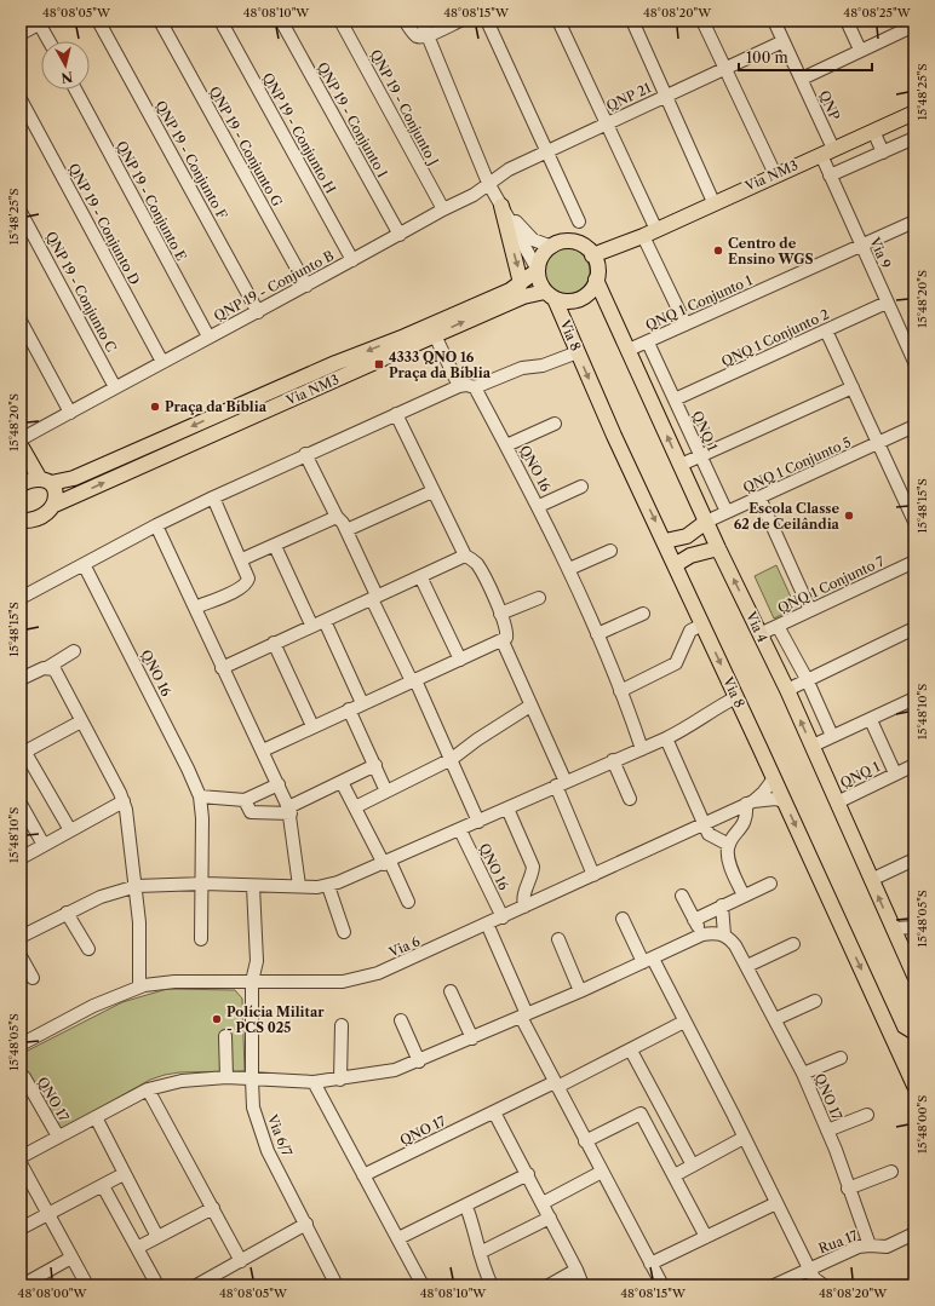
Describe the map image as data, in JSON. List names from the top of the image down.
{
  "streets": {
    "main road": ["Via NM3", "Via 8", "Via 4"],
    "street": [
      "QNP 21",
      "QNP",
      "QNP 19 - Conjunto J",
      "QNP 19 - Conjunto I",
      "QNP 19 - Conjunto H",
      "QNP 19 - Conjunto G",
      "QNP 19 - Conjunto F",
      "QNP 19 - Conjunto E",
      "QNP 19 - Conjunto D",
      "Via 9",
      "QNP 19 - Conjunto B",
      "QNP 19 - Conjunto C",
      "QNQ 1 Conjunto 1",
      "QNQ 1 Conjunto 2",
      "QNQ 1",
      "QNQ 1 Conjunto 5",
      "QNO 16",
      "QNQ 1 Conjunto 7",
      "Via 6",
      "QNO 17",
      "Via 6/7",
      "Rua 17"
    ]
  },
  "crossings": [
    ["QNP 21", "QNP"],
    ["QNP 21", "QNP 19 - Conjunto B"],
    ["QNP", "Via NM3"],
    ["QNP", "Via 9"],
    ["QNP 19 - Conjunto J", "QNP 19 - Conjunto B"],
    ["QNP 19 - Conjunto I", "QNP 19 - Conjunto B"],
    ["QNP 19 - Conjunto H", "QNP 19 - Conjunto B"],
    ["QNP 19 - Conjunto G", "QNP 19 - Conjunto B"],
    ["QNP 19 - Conjunto F", "QNP 19 - Conjunto B"],
    ["Via NM3", "Via 9"],
    ["Via NM3", "Via 8"],
    ["Via NM3", "Via 4"],
    ["QNP 19 - Conjunto E", "QNP 19 - Conjunto B"],
    ["QNP 19 - Conjunto D", "QNP 19 - Conjunto B"],
    ["Via 9", "QNQ 1 Conjunto 1"],
    ["Via 9", "QNQ 1 Conjunto 2"],
    ["QNP 19 - Conjunto B", "QNP 19 - Conjunto C"],
    ["QNQ 1 Conjunto 1", "QNQ 1"],
    ["QNQ 1 Conjunto 1", "Via 4"],
    ["Via 8", "Via 4"],
    ["Via 8", "Via 6"],
    ["QNQ 1 Conjunto 2", "QNQ 1"],
    ["QNQ 1", "QNQ 1 Conjunto 5"],
    ["QNQ 1", "Via 4"],
    ["QNO 16", "Via 6"],
    ["QNQ 1 Conjunto 7", "Via 4"],
    ["Via 6", "Via 6/7"],
    ["QNO 17", "Via 6/7"],
    ["QNO 17", "Rua 17"]
  ],
  "one_way": ["Via 8", "Via 4"],
  "places": {
    "other": [
      "Centro de Ensino WGS",
      "Praça da Bíblia",
      "Escola Classe 62 de Ceilândia",
      "Polícia Militar - PCS 025"
    ],
    "transit": ["4333 QNO 16 Praça da Bíblia"]
  },
  "scale_bar": "100 m",
  "north": "bottom",
  "coordinates": [
    "48°08'05\"W",
    "48°08'10\"W",
    "48°08'15\"W",
    "48°08'20\"W",
    "48°08'25\"W",
    "15°48'25\"S",
    "15°48'20\"S",
    "15°48'15\"S",
    "15°48'10\"S",
    "15°48'05\"S",
    "15°48'00\"S",
    "48°08'00\"W"
  ]
}
